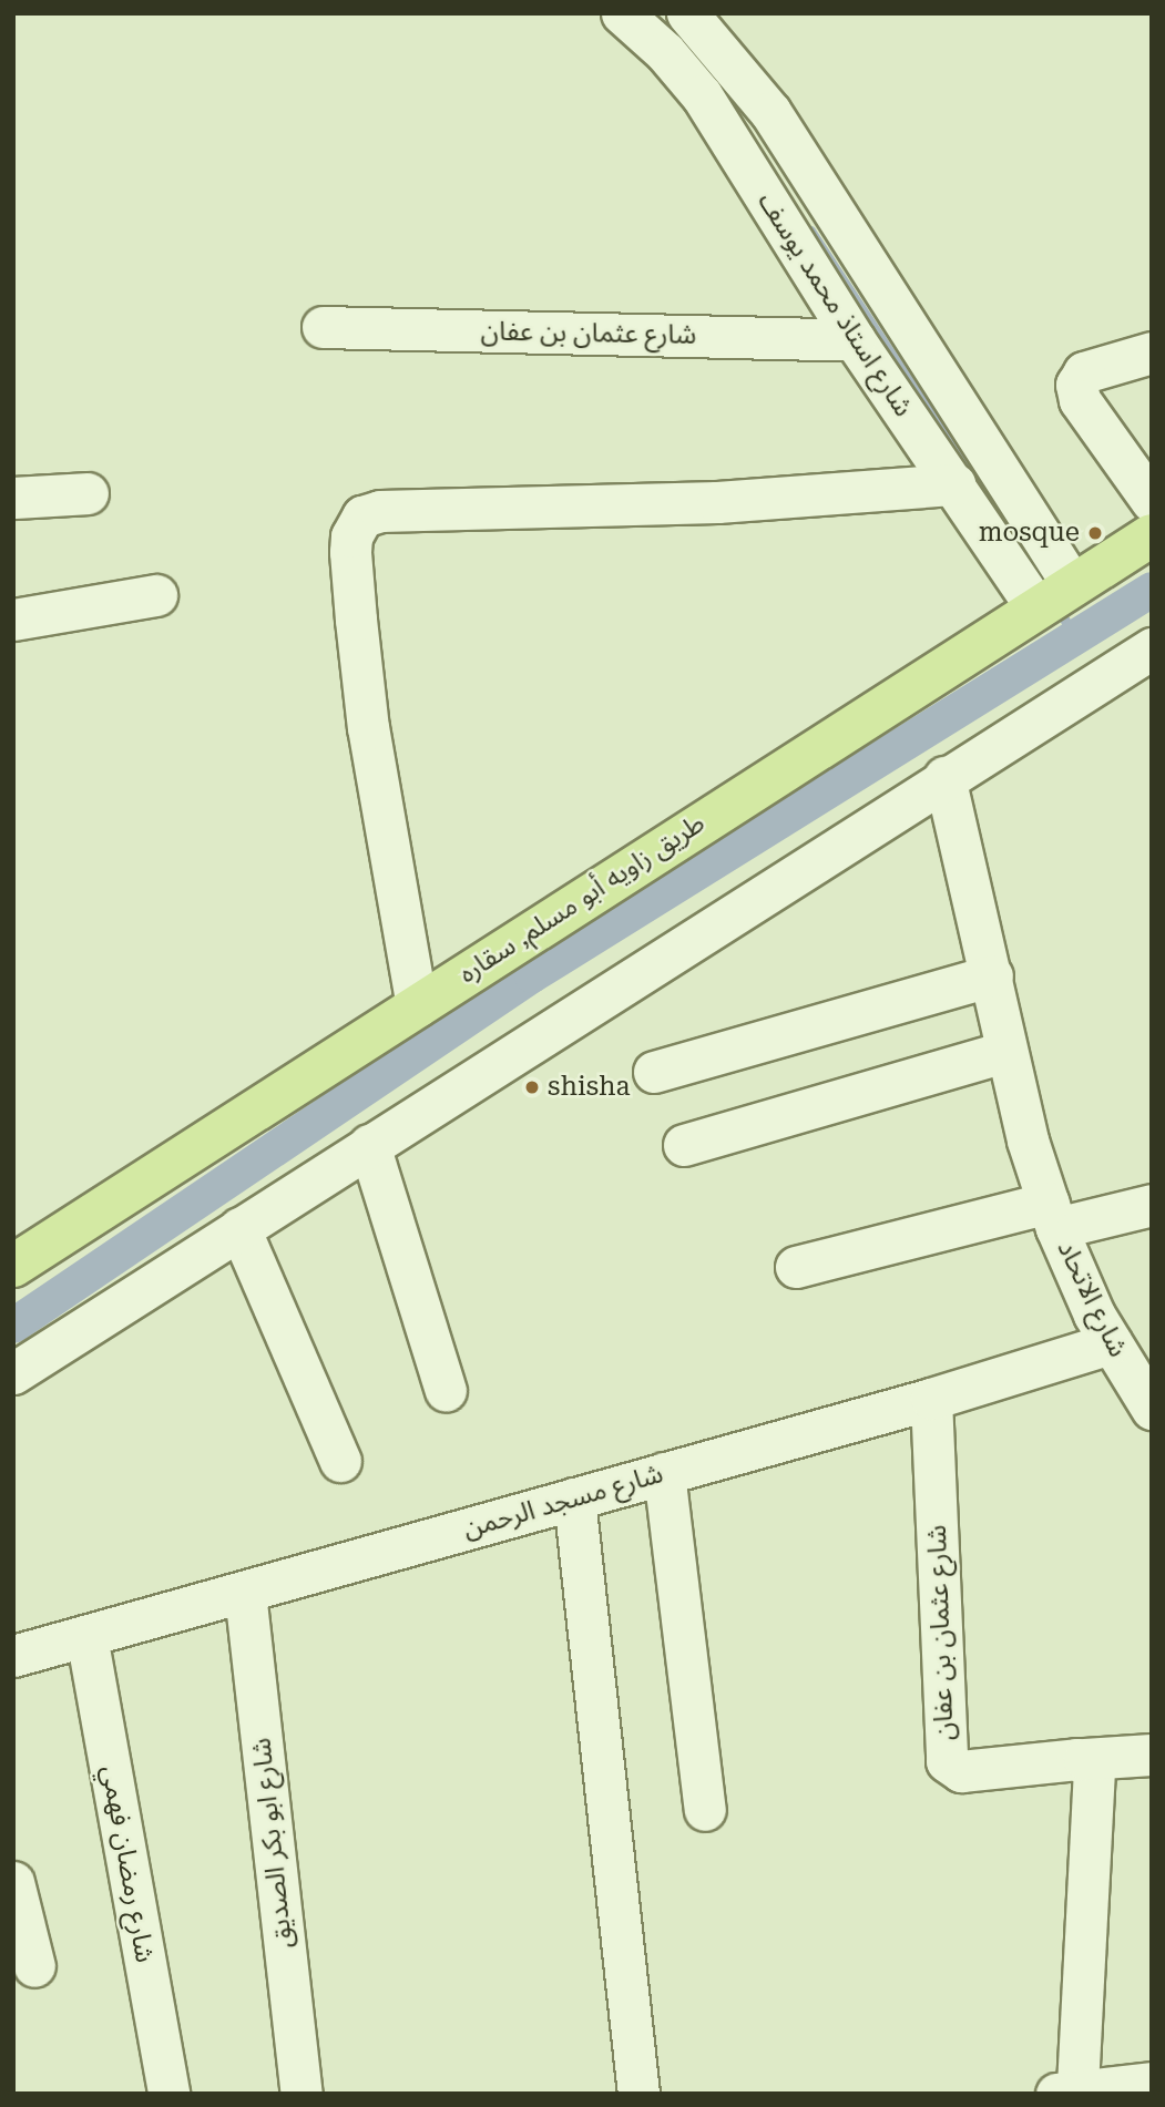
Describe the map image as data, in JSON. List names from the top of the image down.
{
  "streets": {
    "main road": ["طريق زاويه أبو مسلم, سقاره"],
    "street": [
      "شارع استاذ محمد يوسف",
      "شارع عثمان بن عفان",
      "شارع الاتحاد",
      "شارع مسجد الرحمن",
      "شارع ابو بكر الصديق",
      "شارع رمضان فهمي"
    ]
  },
  "crossings": [
    ["شارع استاذ محمد يوسف", "شارع عثمان بن عفان"],
    ["شارع استاذ محمد يوسف", "طريق زاويه أبو مسلم, سقاره"],
    ["شارع عثمان بن عفان", "شارع مسجد الرحمن"],
    ["شارع الاتحاد", "شارع مسجد الرحمن"],
    ["شارع مسجد الرحمن", "شارع ابو بكر الصديق"],
    ["شارع مسجد الرحمن", "شارع رمضان فهمي"]
  ],
  "places": ["mosque", "shisha"]
}
